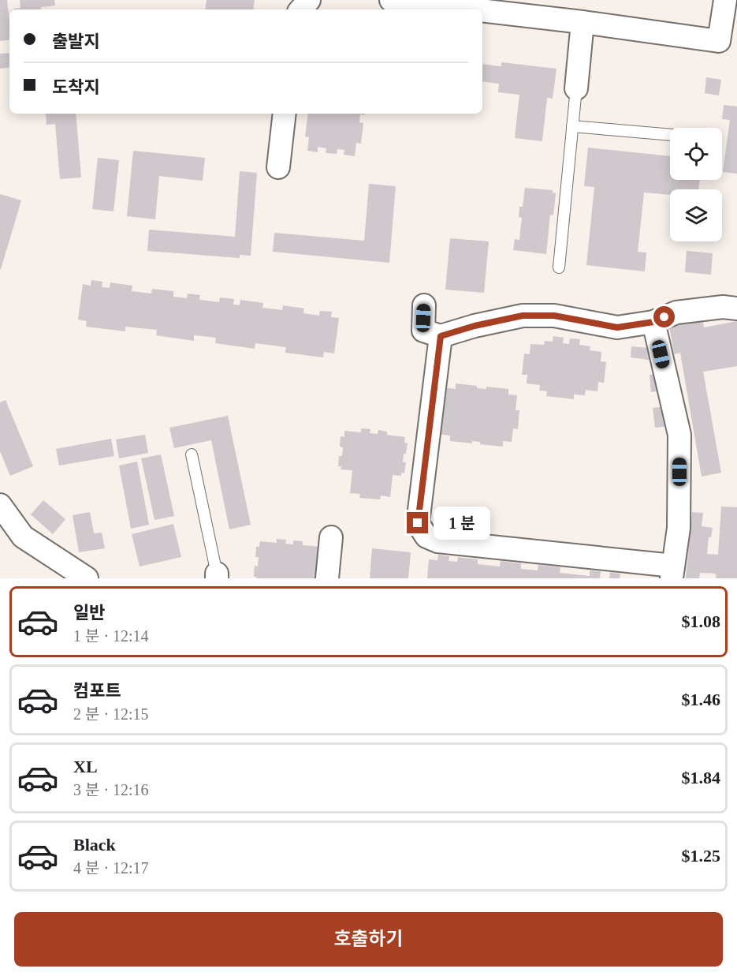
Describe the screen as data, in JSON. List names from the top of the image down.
{
  "page": {
    "banner": ["출발지", "도착지"],
    "bubble": "1 분",
    "list": [
      {
        "name": "일반",
        "note": "1 분 · 12:14",
        "value": "$1.08"
      },
      {
        "name": "컴포트",
        "note": "2 분 · 12:15",
        "value": "$1.46"
      },
      {
        "name": "XL",
        "note": "3 분 · 12:16",
        "value": "$1.84"
      },
      {
        "name": "Black",
        "note": "4 분 · 12:17",
        "value": "$1.25"
      }
    ],
    "buttons": "호출하기"
  }
}
